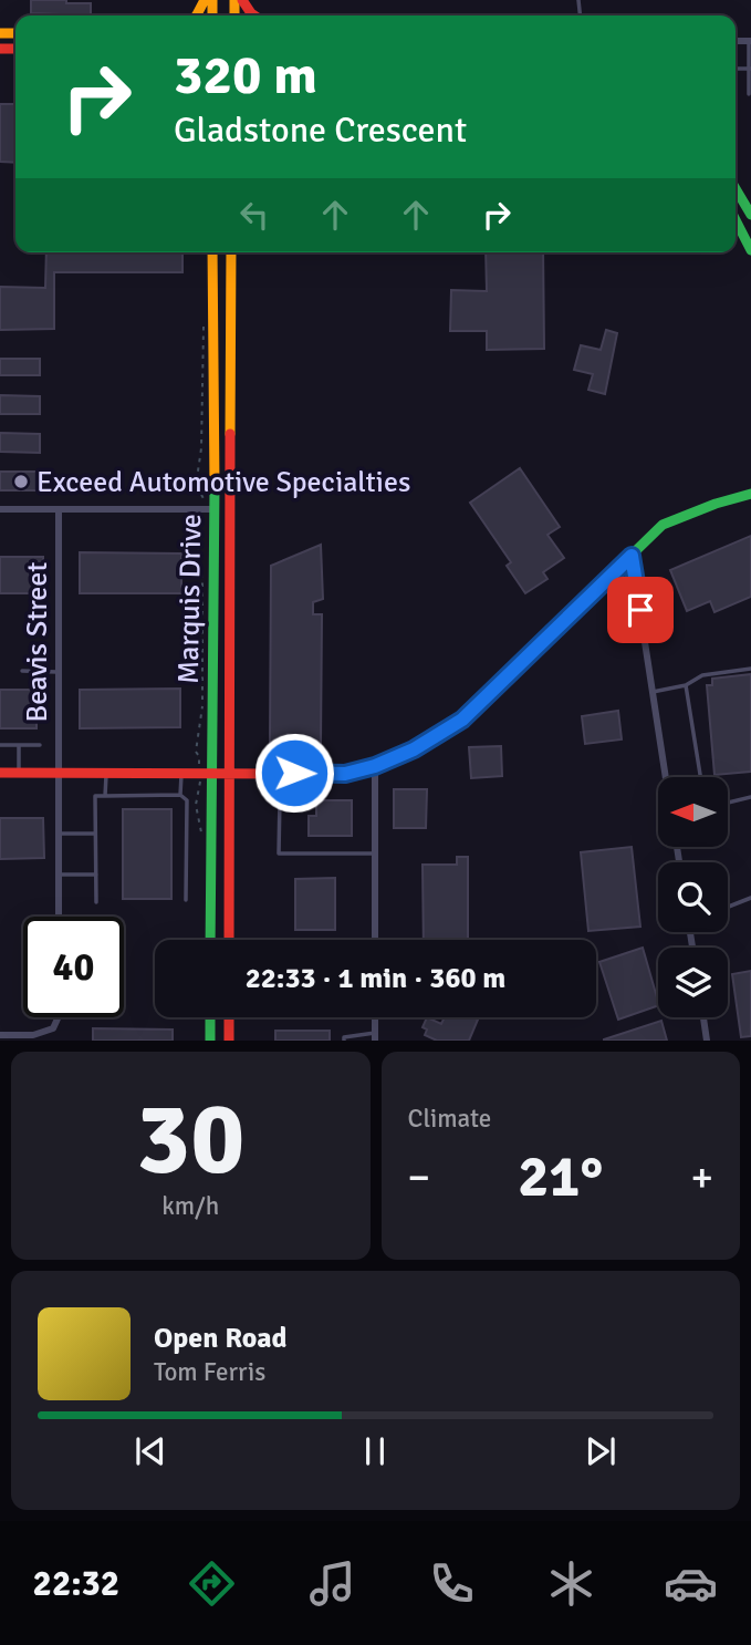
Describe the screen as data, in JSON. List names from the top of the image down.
{
  "streets": {
    "main road": ["Marquis Drive"],
    "street": ["Beavis Street"]
  },
  "places": ["Exceed Automotive Specialties"],
  "north": "left",
  "page": {
    "turn": ["320 m", "Gladstone Crescent"],
    "limit": "40",
    "trip": "22:33 · 1 min · 360 m",
    "tile": [
      ["30", "km/h"],
      "Climate"
    ],
    "heat": ["−", "21°", "+"],
    "song": ["Open Road", "Tom Ferris"],
    "tabs": "22:32"
  }
}
